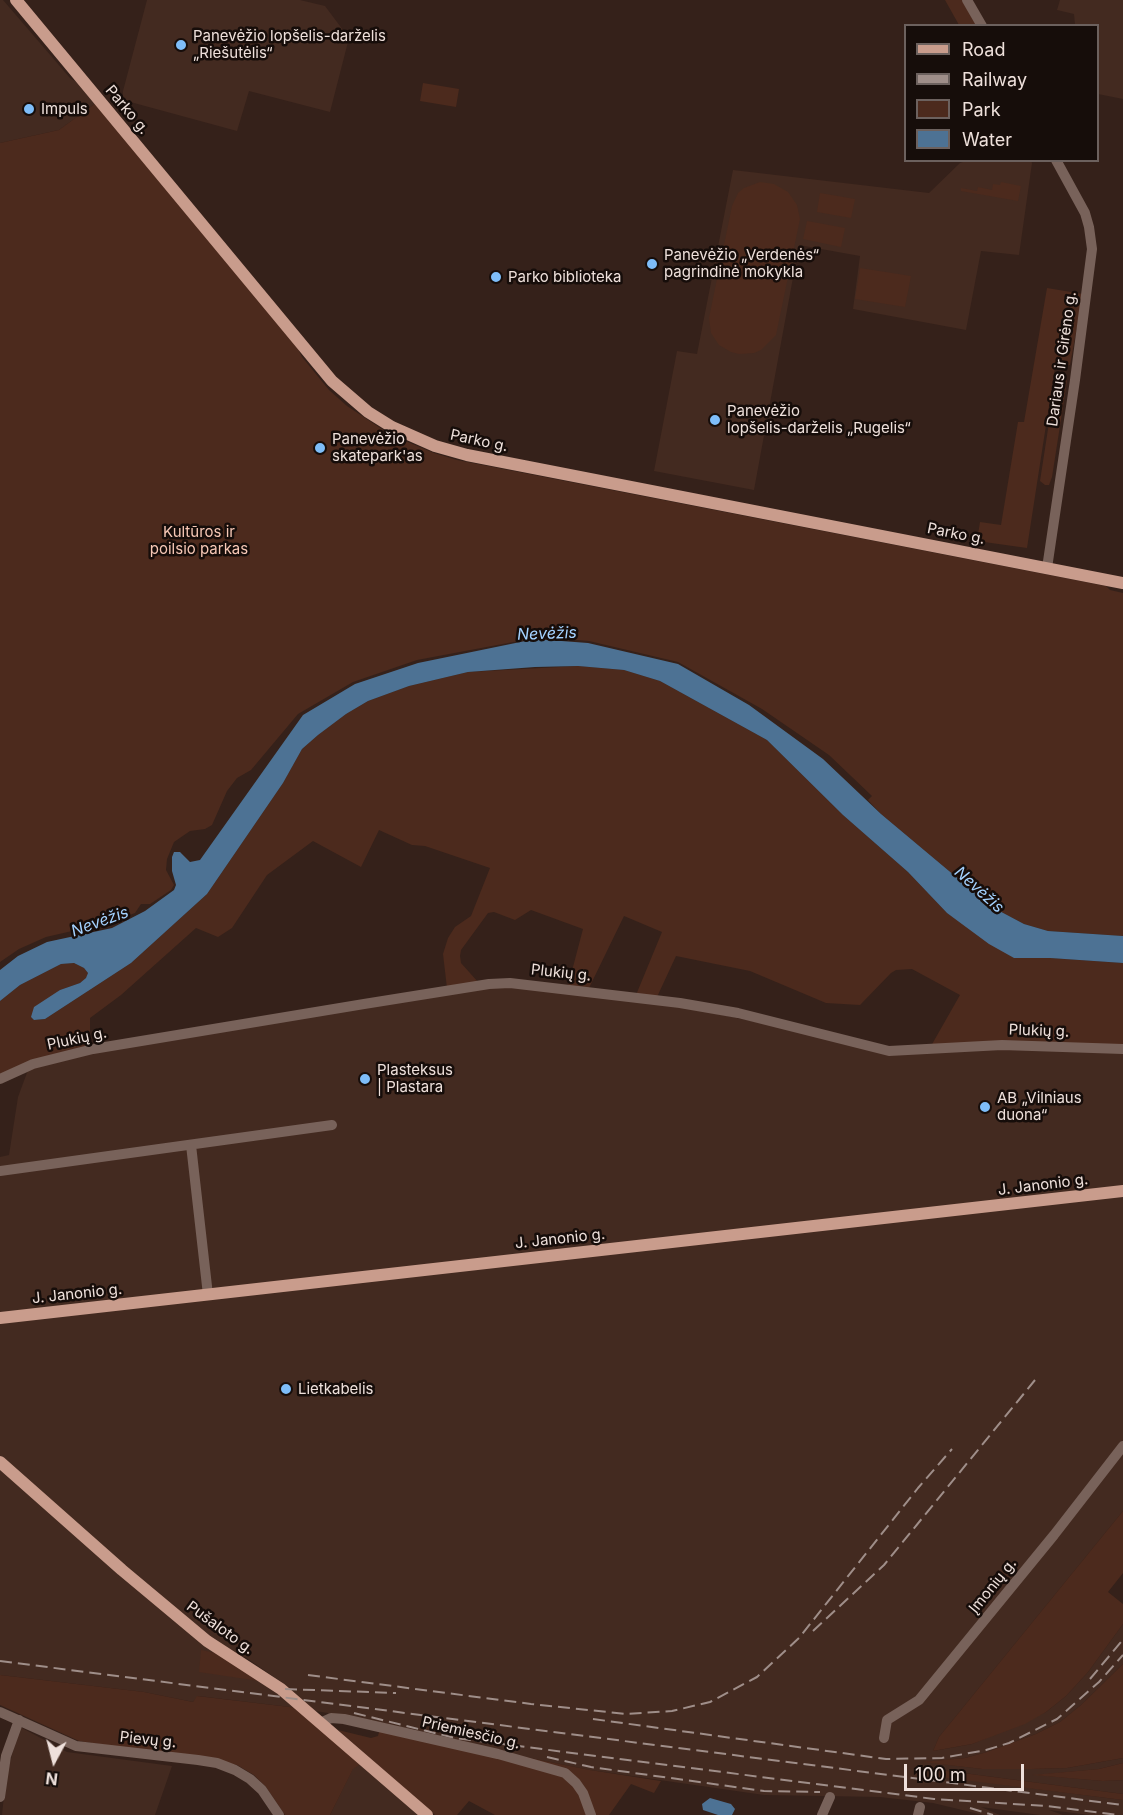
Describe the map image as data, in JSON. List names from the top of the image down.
{
  "streets": {
    "main road": ["Parko g.", "J. Janonio g.", "Pušaloto g."],
    "street": [
      "Dariaus ir Girėno g.",
      "Plukių g.",
      "Įmonių g.",
      "Priemiesčio g.",
      "Pievų g."
    ]
  },
  "crossings": [
    ["Parko g.", "Dariaus ir Girėno g."],
    ["Pušaloto g.", "Priemiesčio g."]
  ],
  "water": ["Nevėžis"],
  "parks": ["Kultūros ir poilsio parkas"],
  "places": [
    "Panevėžio lopšelis-darželis „Riešutėlis“",
    "Impuls",
    "Panevėžio „Verdenės“ pagrindinė mokykla",
    "Parko biblioteka",
    "Panevėžio lopšelis-darželis „Rugelis“",
    "Panevėžio skatepark'as",
    "Plasteksus | Plastara",
    "AB „Vilniaus duona“",
    "Lietkabelis"
  ],
  "legend": [
    "Road",
    "Railway",
    "Park",
    "Water"
  ],
  "scale_bar": "100 m",
  "north": "bottom"
}
